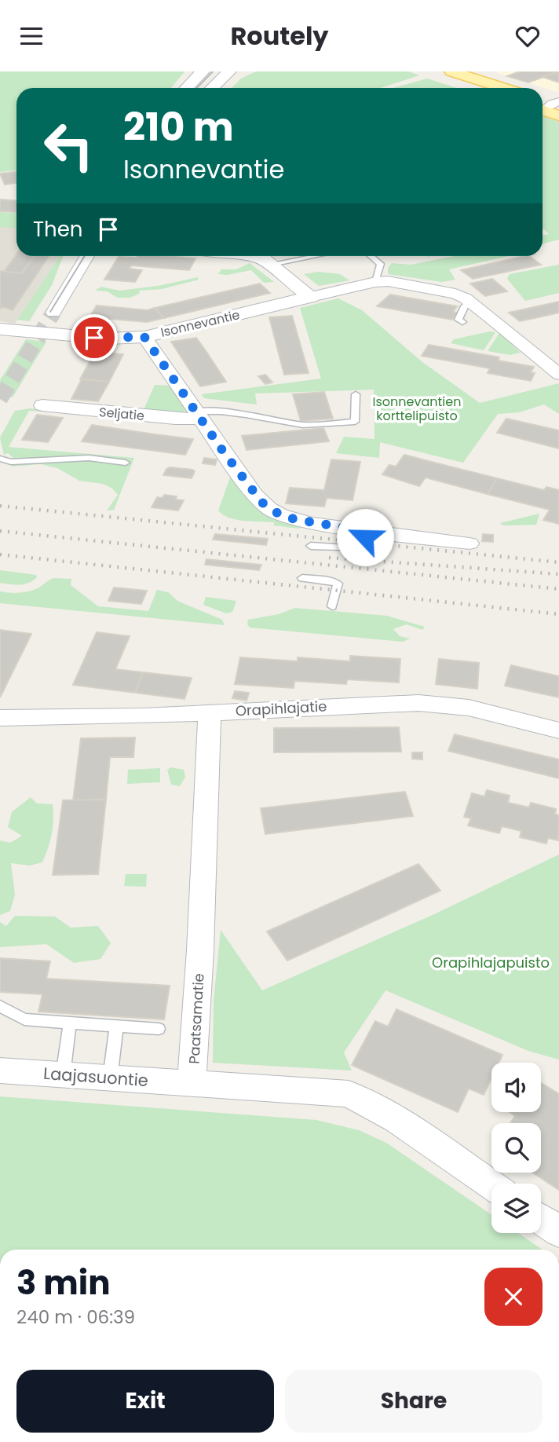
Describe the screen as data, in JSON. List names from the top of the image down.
{
  "streets": {
    "street": [
      "Isonnevantie",
      "Seljatie",
      "Orapihlajatie",
      "Paatsamatie",
      "Laajasuontie"
    ]
  },
  "crossings": [
    ["Orapihlajatie", "Paatsamatie"],
    ["Paatsamatie", "Laajasuontie"]
  ],
  "parks": ["Isonnevantien korttelipuisto", "Orapihlajapuisto"],
  "page": {
    "header": "Routely",
    "turn": ["210 m", "Isonnevantie"],
    "then": "Then",
    "heading": ["3 min", "240 m · 06:39"],
    "buttons": ["Exit", "Share"]
  }
}
